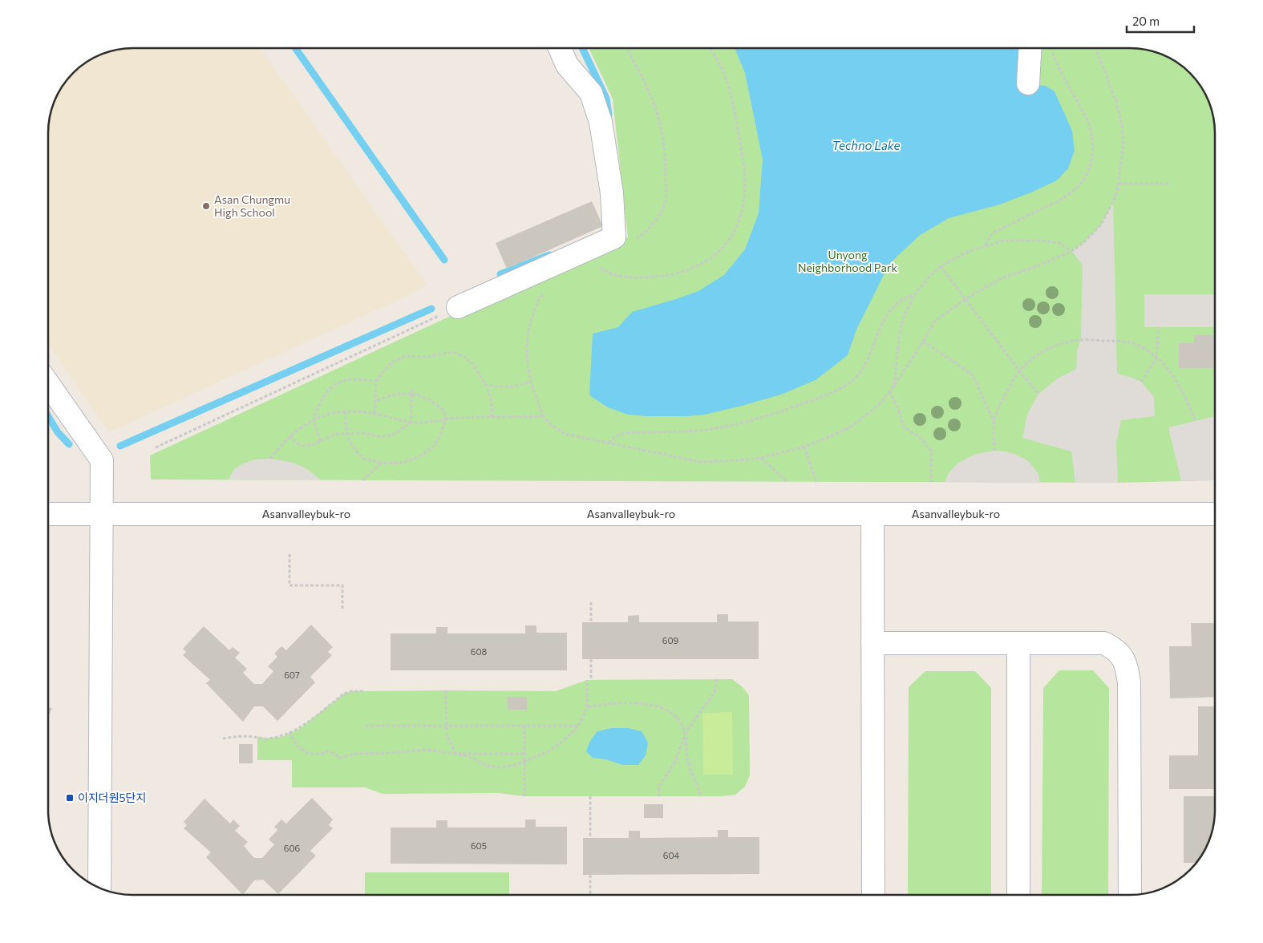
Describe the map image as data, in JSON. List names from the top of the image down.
{
  "streets": {
    "street": ["Asanvalleybuk-ro"]
  },
  "water": ["Techno Lake"],
  "parks": ["Unyong Neighborhood Park"],
  "places": {
    "other": ["Asan Chungmu High School"],
    "transit": ["이지더원5단지"]
  },
  "house_numbers": [
    "609",
    "608",
    "607",
    "605",
    "606",
    "604"
  ],
  "scale_bar": "20 m"
}
